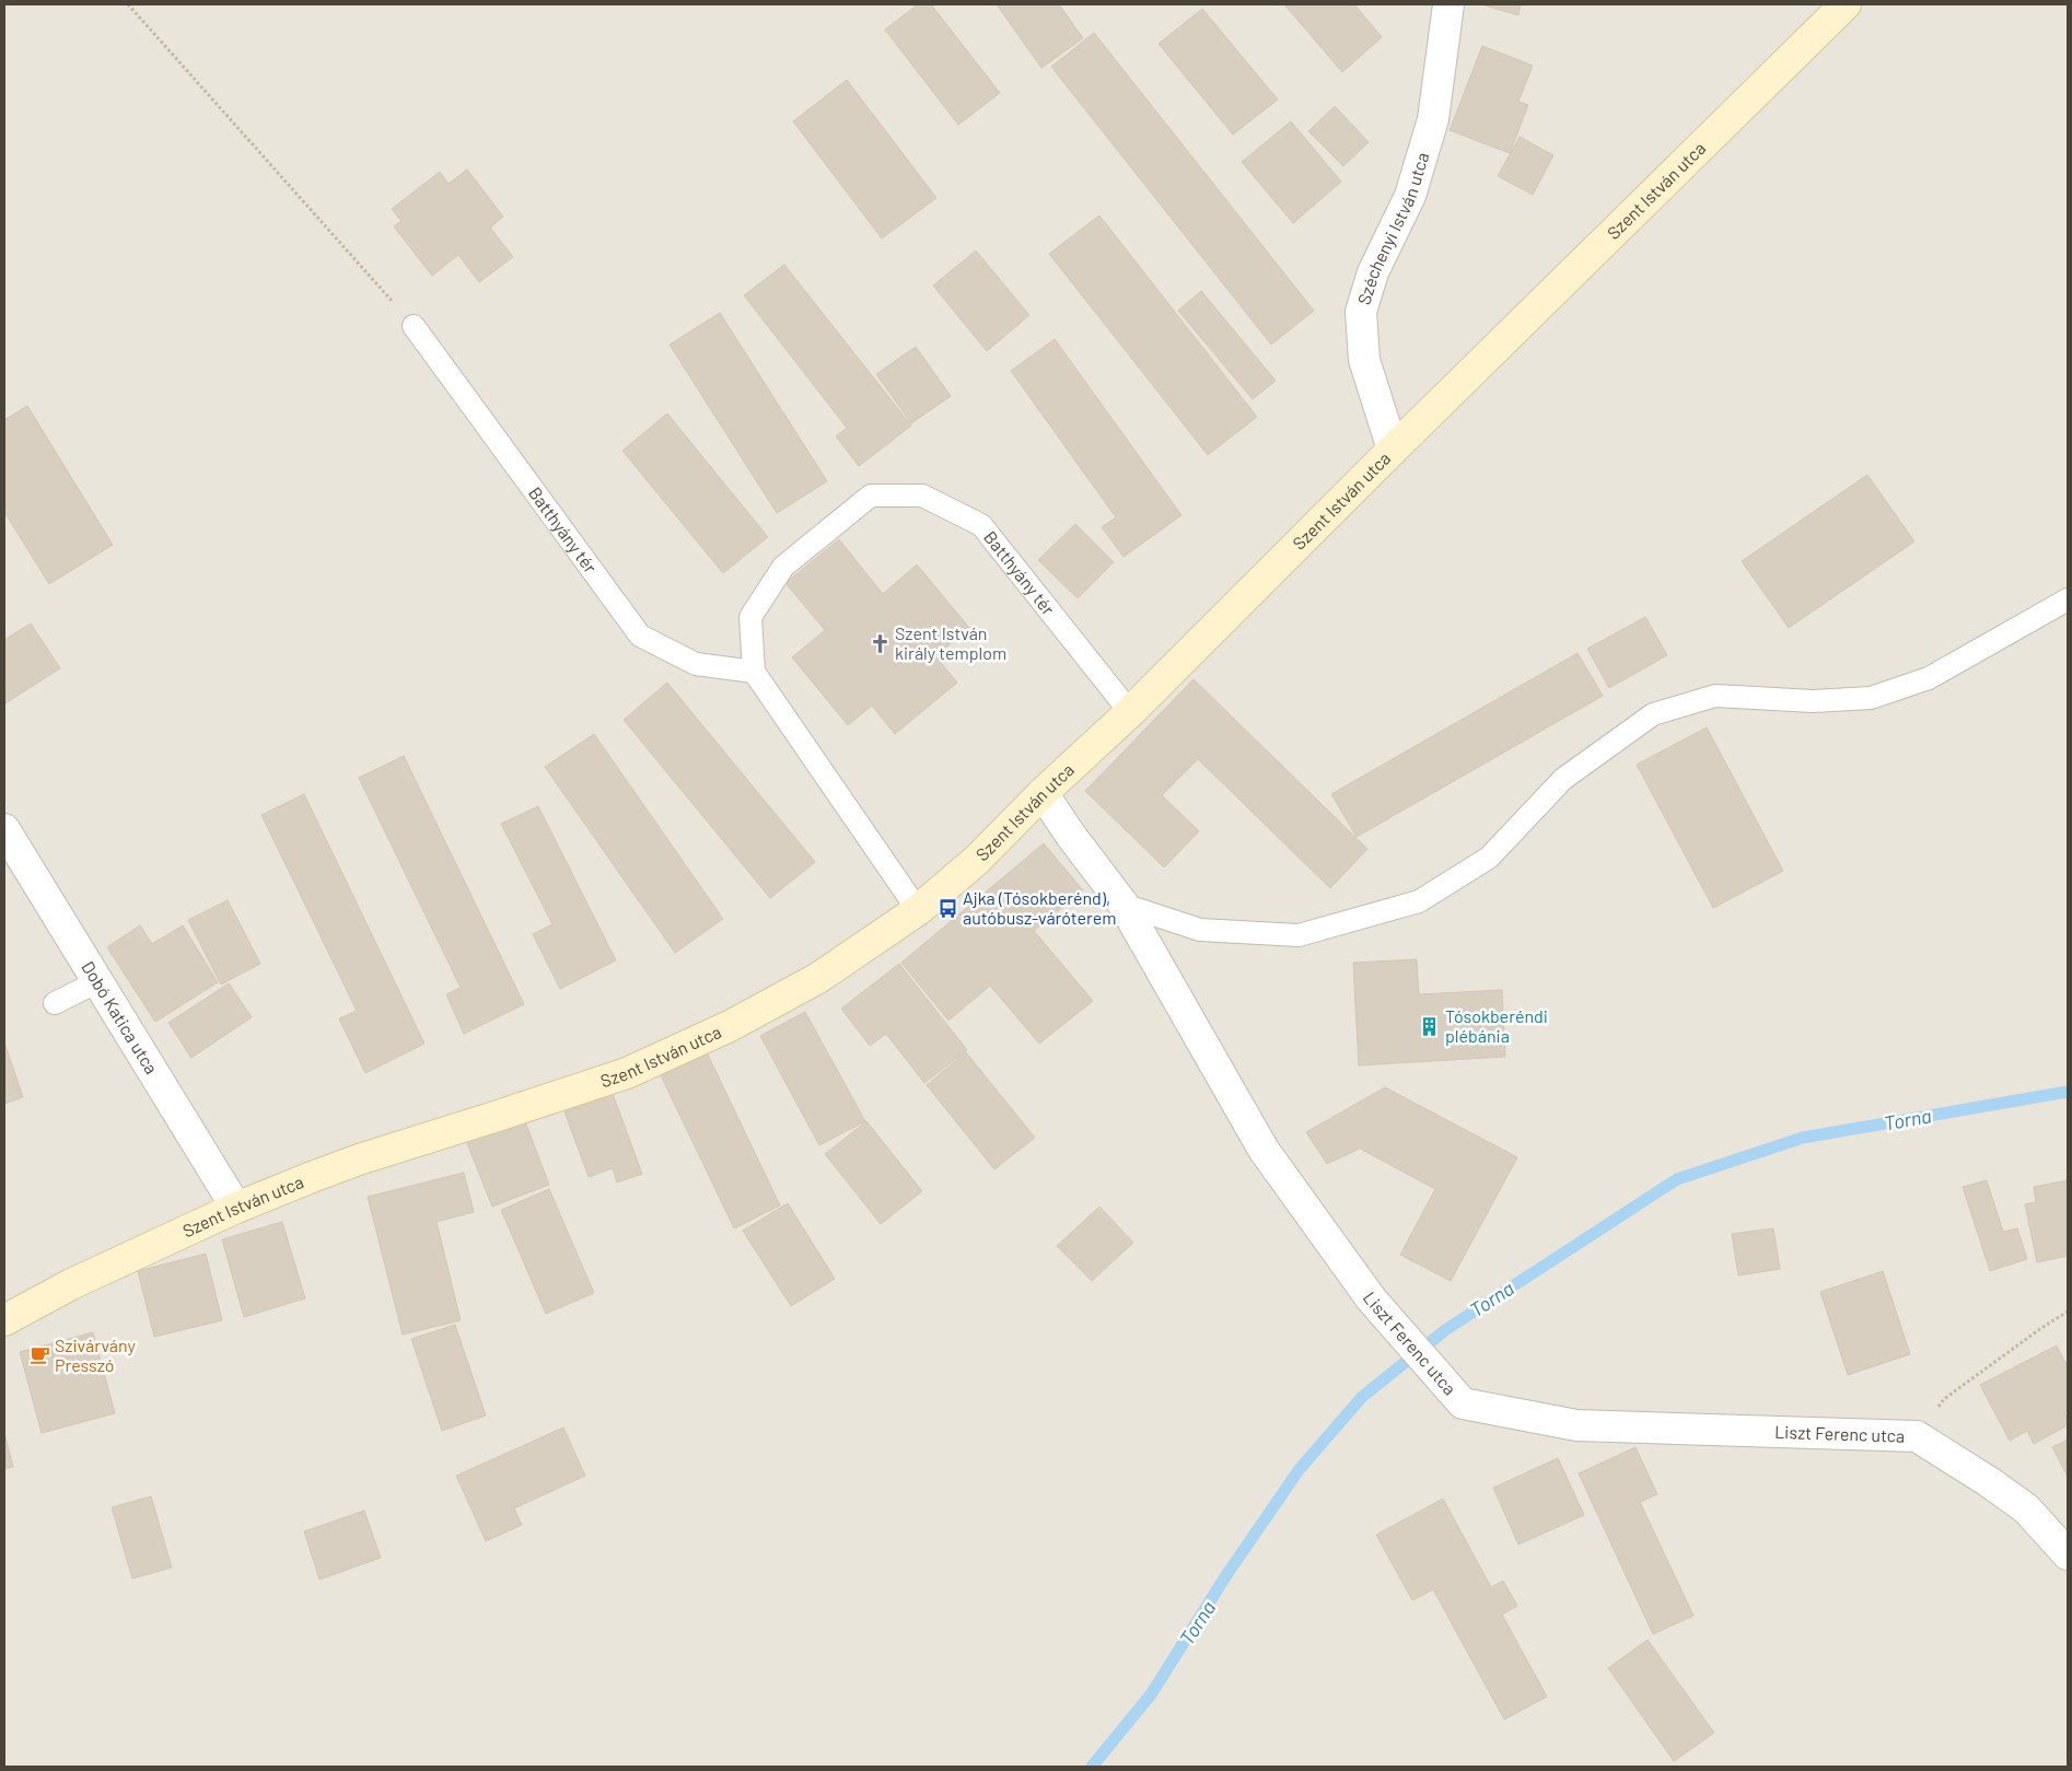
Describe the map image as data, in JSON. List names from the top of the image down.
{
  "streets": {
    "main road": ["Szent István utca"],
    "street": ["Széchenyi István utca", "Dobó Katica utca", "Liszt Ferenc utca"],
    "lane": ["Batthyány tér"]
  },
  "crossings": [
    ["Szent István utca", "Széchenyi István utca"],
    ["Szent István utca", "Batthyány tér"],
    ["Szent István utca", "Dobó Katica utca"],
    ["Szent István utca", "Liszt Ferenc utca"]
  ],
  "water": ["Torna"],
  "places": {
    "church": ["Szent István király templom"],
    "bus stop": ["Ajka (Tósokberénd), autóbusz-váróterem"],
    "building": ["Tósokberéndi plébánia"],
    "cafe": ["Szivárvány Presszó"]
  }
}
